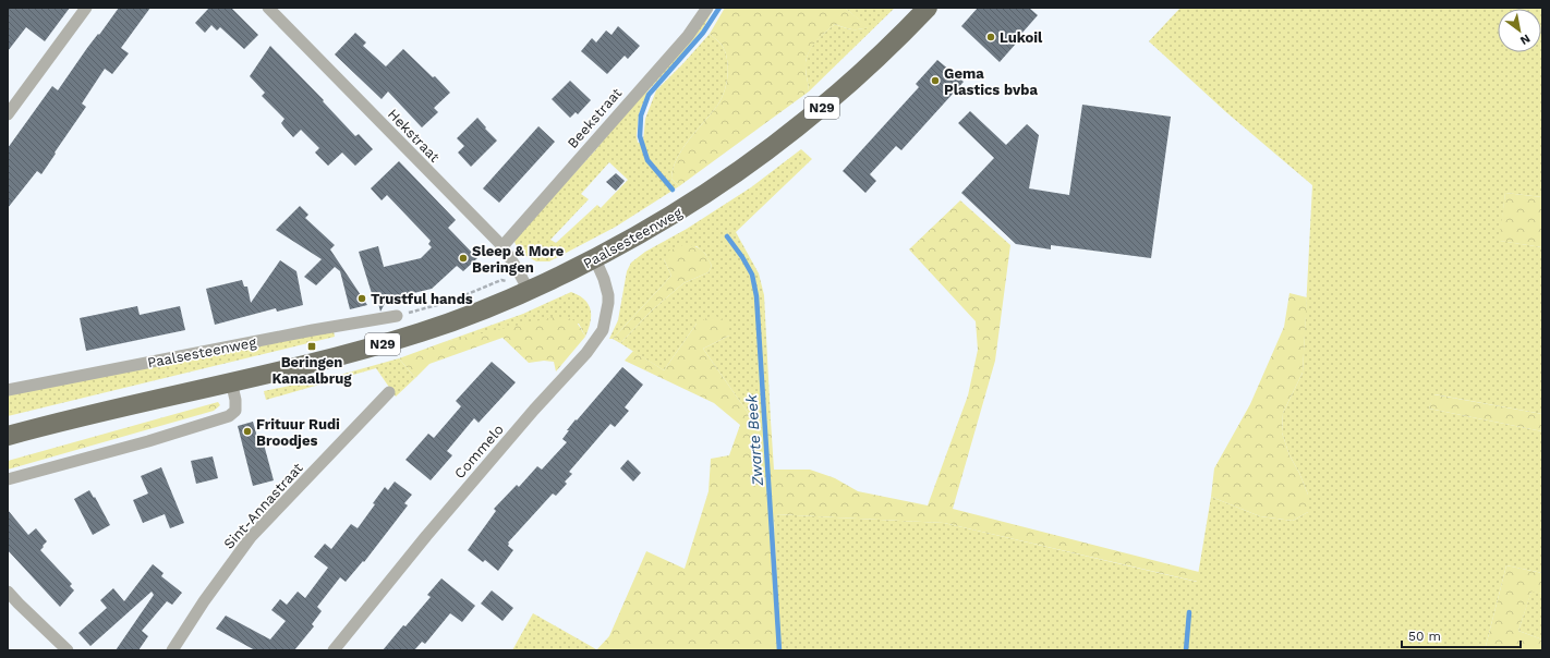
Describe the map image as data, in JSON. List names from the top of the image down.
{
  "streets": {
    "main road": ["N29", "Paalsesteenweg"],
    "street": [
      "Beekstraat",
      "Hekstraat",
      "Commelo",
      "Sint-Annastraat"
    ]
  },
  "crossings": [
    ["Beekstraat", "Hekstraat"],
    ["Hekstraat", "Paalsesteenweg"],
    ["Paalsesteenweg", "Commelo"]
  ],
  "water": ["Zwarte Beek"],
  "places": {
    "other": [
      "Lukoil",
      "Gema Plastics bvba",
      "Sleep & More Beringen",
      "Trustful hands",
      "Frituur Rudi Broodjes"
    ],
    "transit": ["Beringen Kanaalbrug"]
  },
  "scale_bar": "50 m",
  "north": "bottom right"
}
